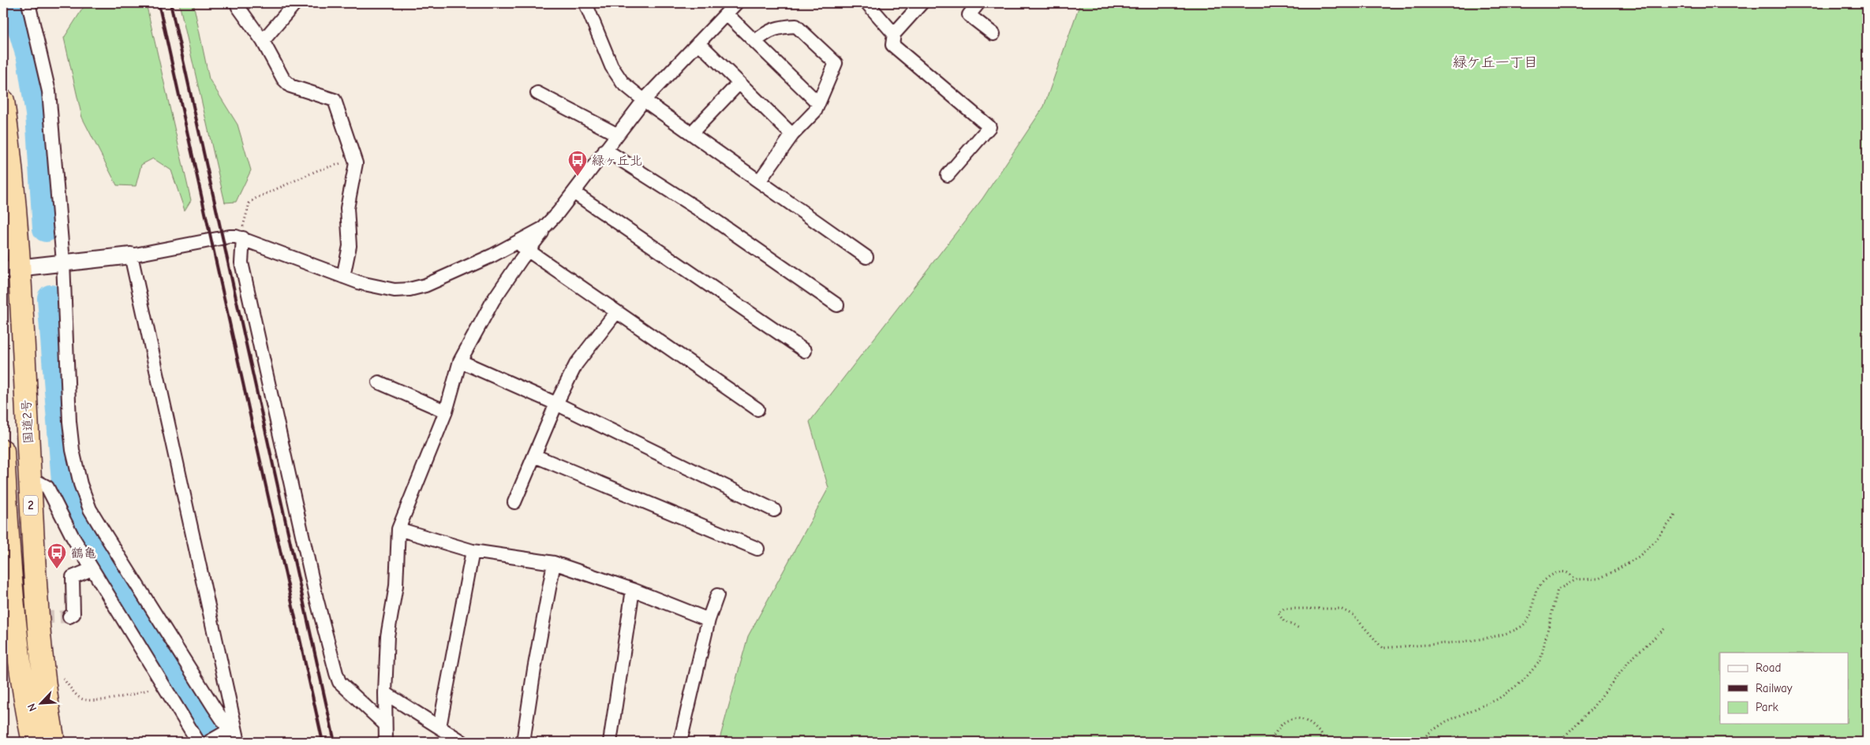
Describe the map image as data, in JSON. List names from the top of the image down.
{
  "streets": {
    "highway": ["国道2号", "2"]
  },
  "districts": ["緑ケ丘一丁目"],
  "places": {
    "bus stop": ["緑ヶ丘北", "鶴亀"]
  },
  "legend": ["Road", "Railway", "Park"],
  "north": "bottom left"
}
